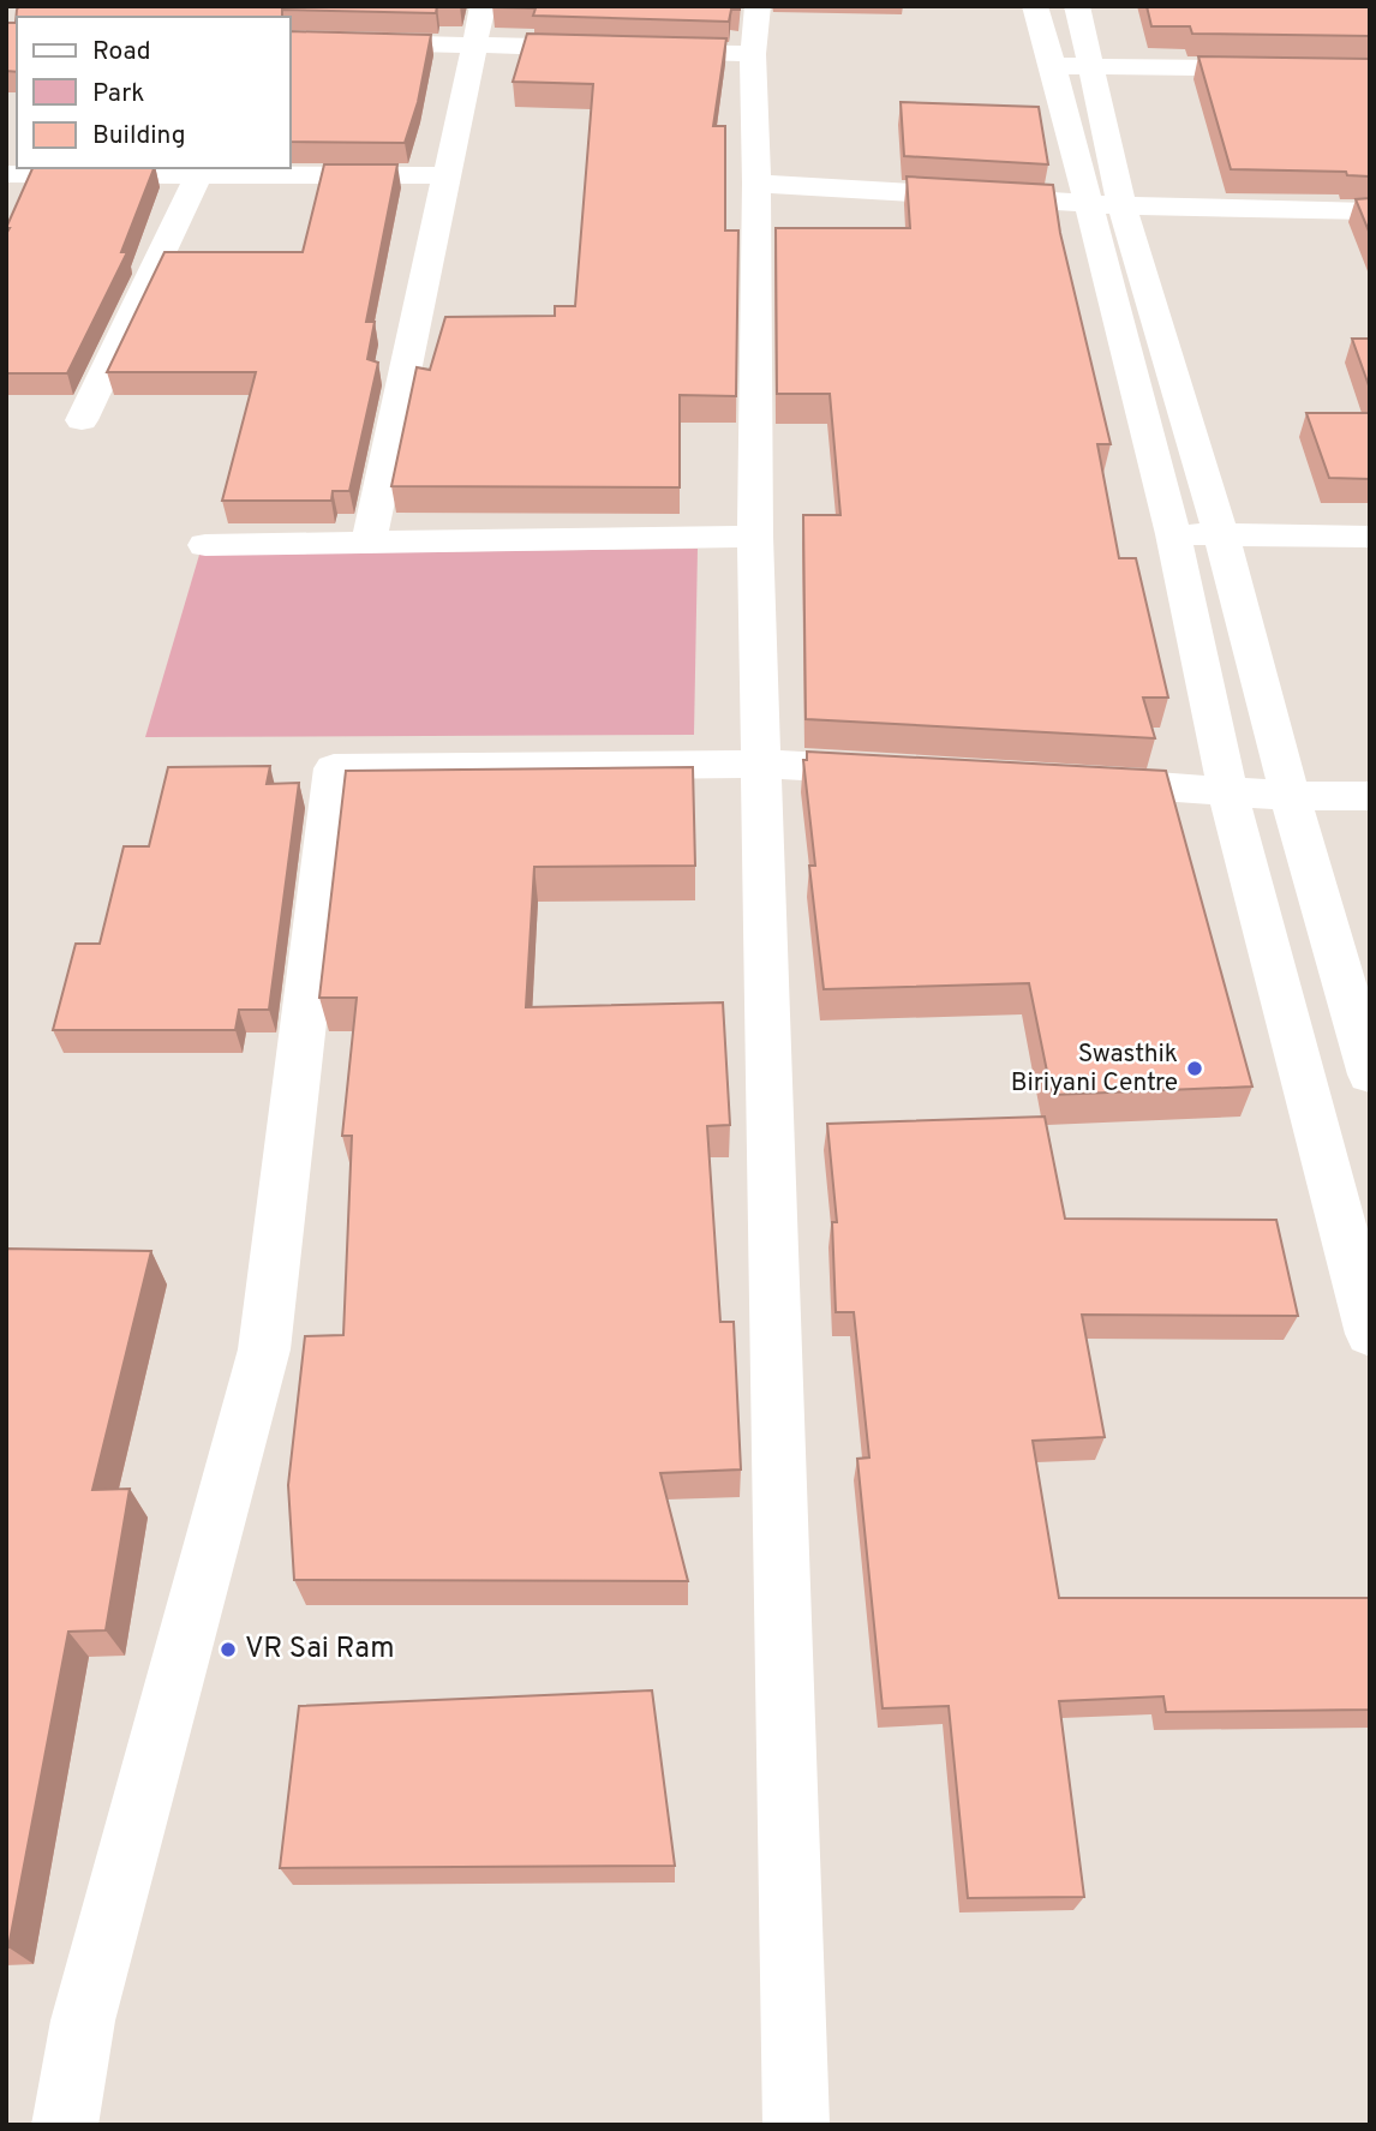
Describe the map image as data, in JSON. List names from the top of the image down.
{
  "places": ["Swasthik Biriyani Centre", "VR Sai Ram"],
  "legend": ["Road", "Park", "Building"]
}
